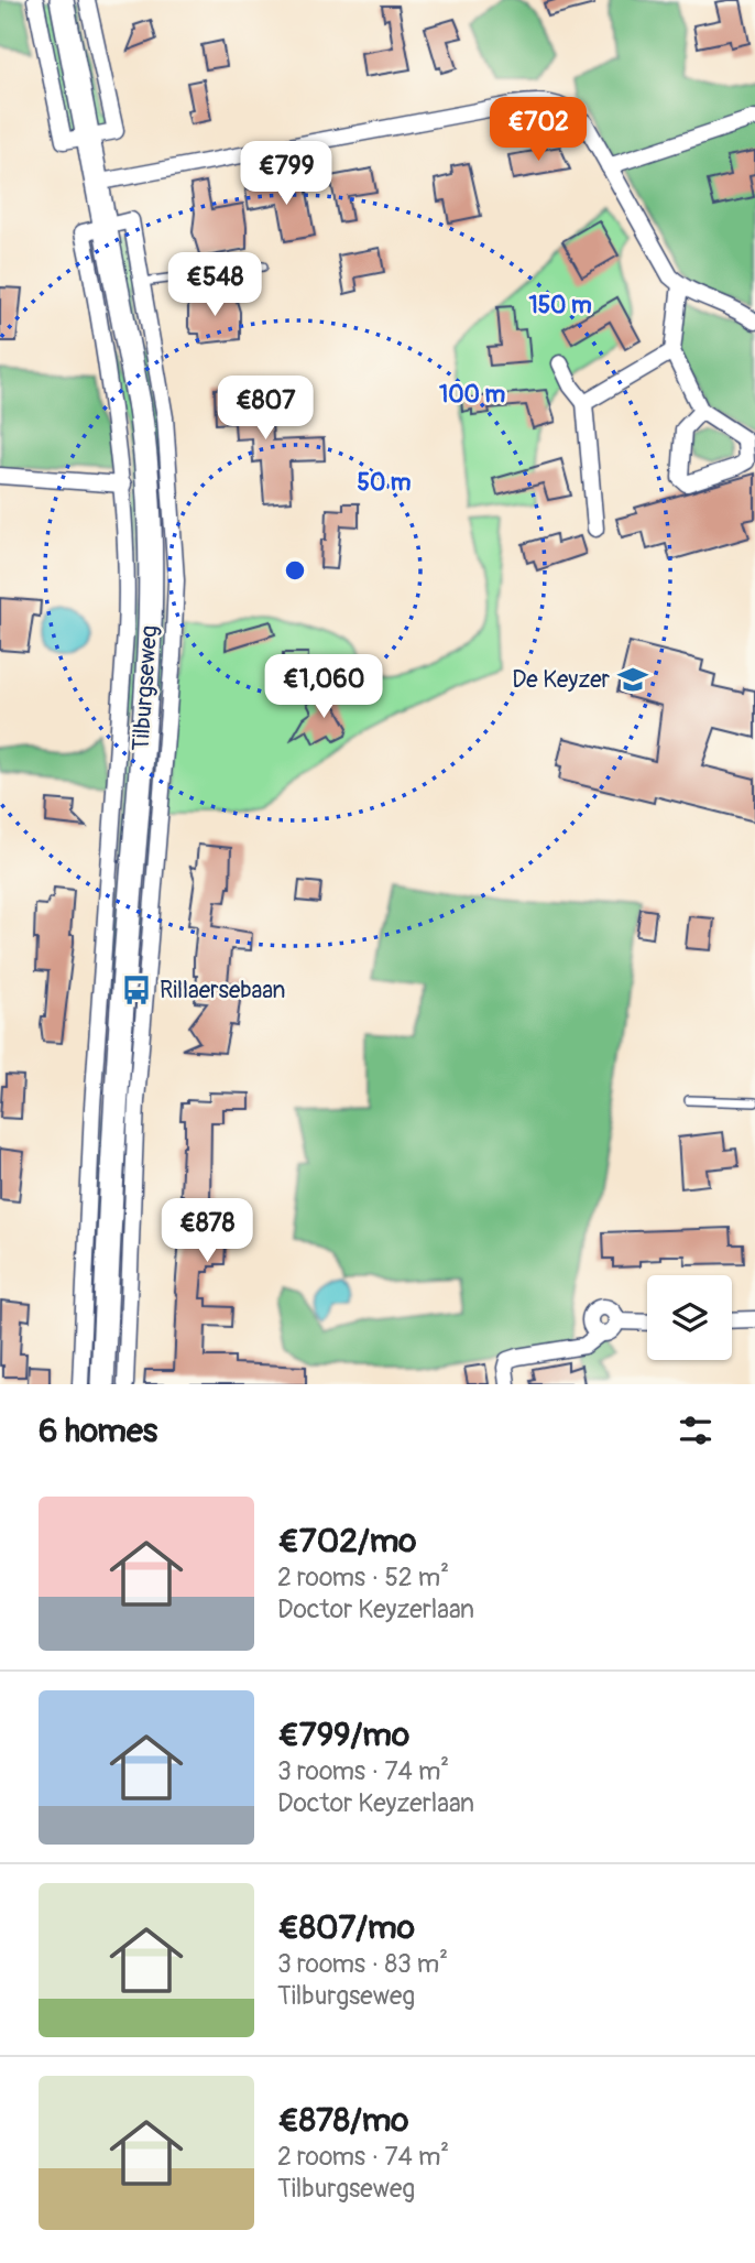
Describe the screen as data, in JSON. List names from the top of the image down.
{
  "streets": {
    "street": ["Tilburgseweg"]
  },
  "places": {
    "school or university": ["De Keyzer"],
    "bus stop": ["Rillaersebaan"]
  },
  "page": {
    "price": [
      "€702",
      "€799",
      "€548",
      "€807",
      "€1,060",
      "€878"
    ],
    "heading": "6 homes",
    "list": [
      {
        "name": "€702/mo",
        "note": "2 rooms · 52 m² · Doctor Keyzerlaan"
      },
      {
        "name": "€799/mo",
        "note": "3 rooms · 74 m² · Doctor Keyzerlaan"
      },
      {
        "name": "€807/mo",
        "note": "3 rooms · 83 m² · Tilburgseweg"
      },
      {
        "name": "€878/mo",
        "note": "2 rooms · 74 m² · Tilburgseweg"
      }
    ]
  },
  "rings": ["150 m", "100 m", "50 m"]
}
